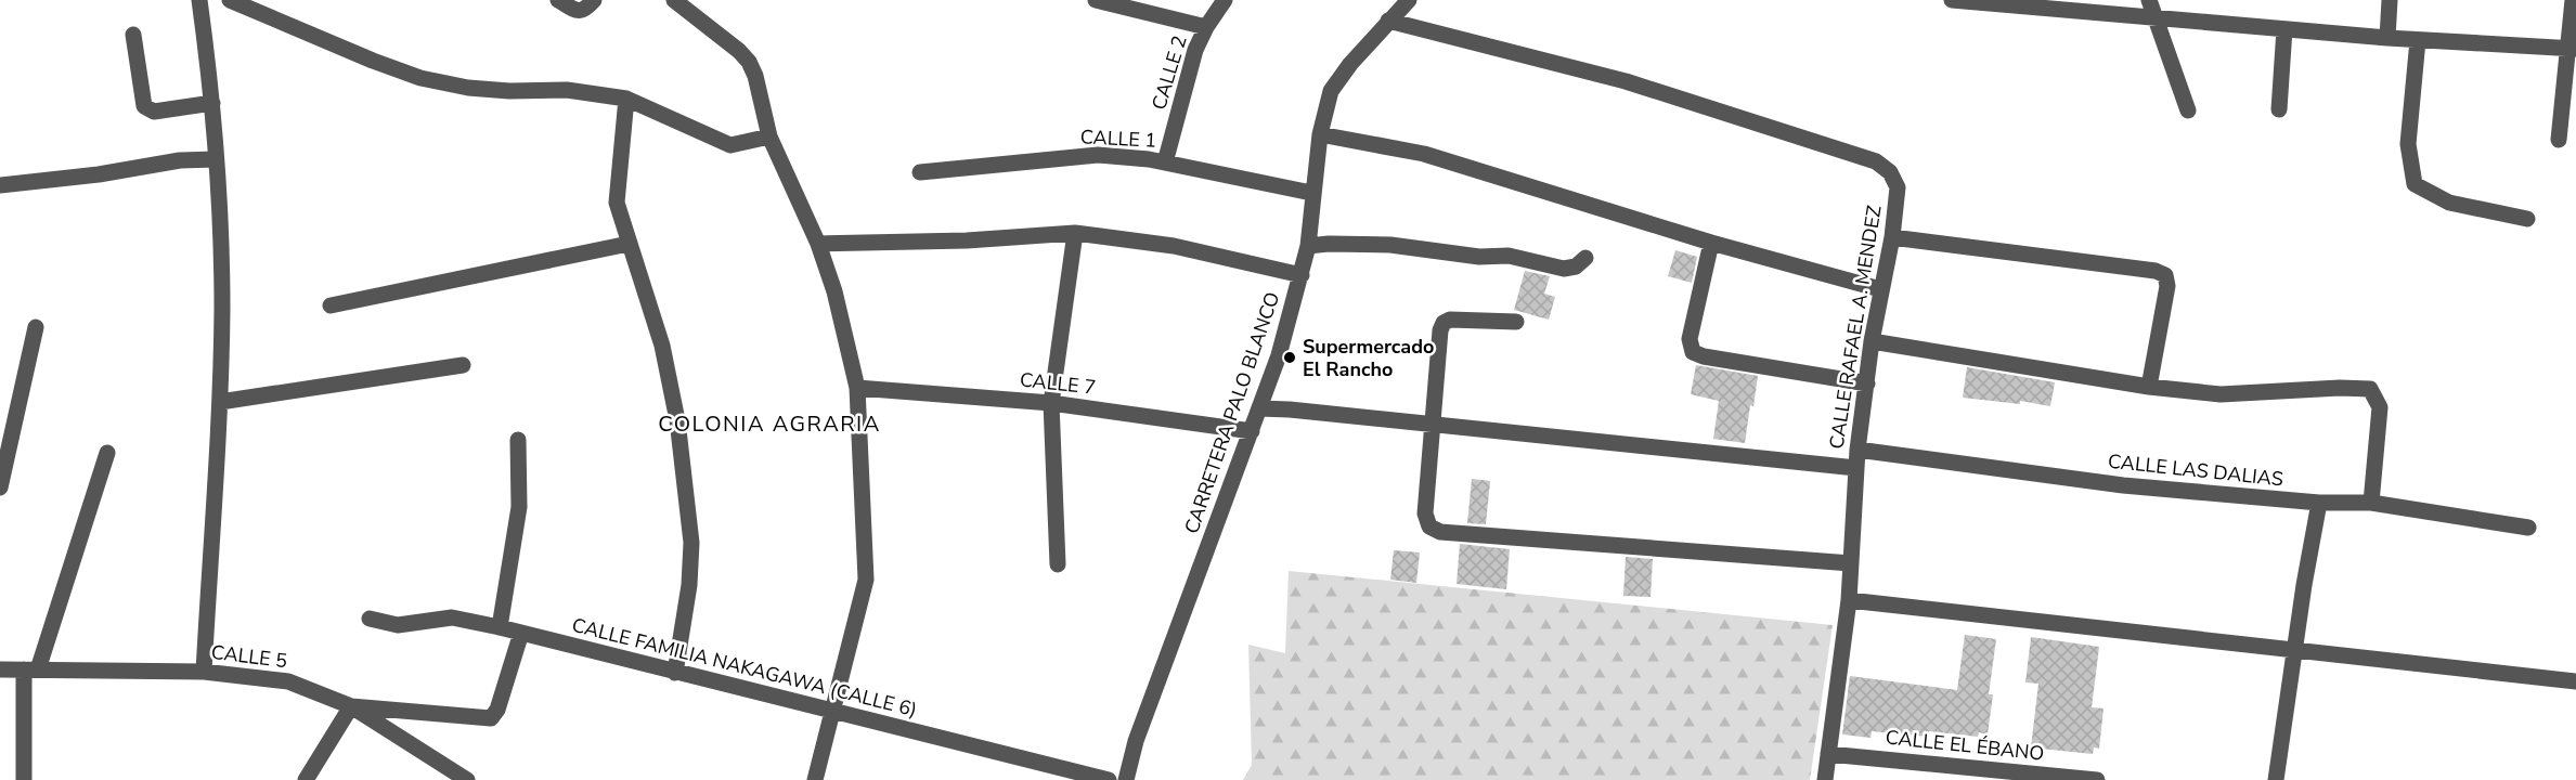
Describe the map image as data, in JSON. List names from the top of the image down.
{
  "streets": {
    "street": [
      "CALLE 2",
      "CALLE 1",
      "CALLE RAFAEL A. MENDEZ",
      "CALLE 7",
      "CARRETERA PALO BLANCO",
      "CALLE LAS DALIAS",
      "CALLE 5",
      "CALLE FAMILIA NAKAGAWA (CALLE 6)",
      "CALLE EL ÉBANO"
    ]
  },
  "crossings": [
    ["CALLE 2", "CALLE 1"],
    ["CALLE 1", "CARRETERA PALO BLANCO"],
    ["CALLE RAFAEL A. MENDEZ", "CARRETERA PALO BLANCO"],
    ["CALLE RAFAEL A. MENDEZ", "CALLE LAS DALIAS"],
    ["CALLE RAFAEL A. MENDEZ", "CALLE EL ÉBANO"],
    ["CALLE 7", "CARRETERA PALO BLANCO"]
  ],
  "districts": ["COLONIA AGRARIA"],
  "places": ["Supermercado El Rancho"]
}
